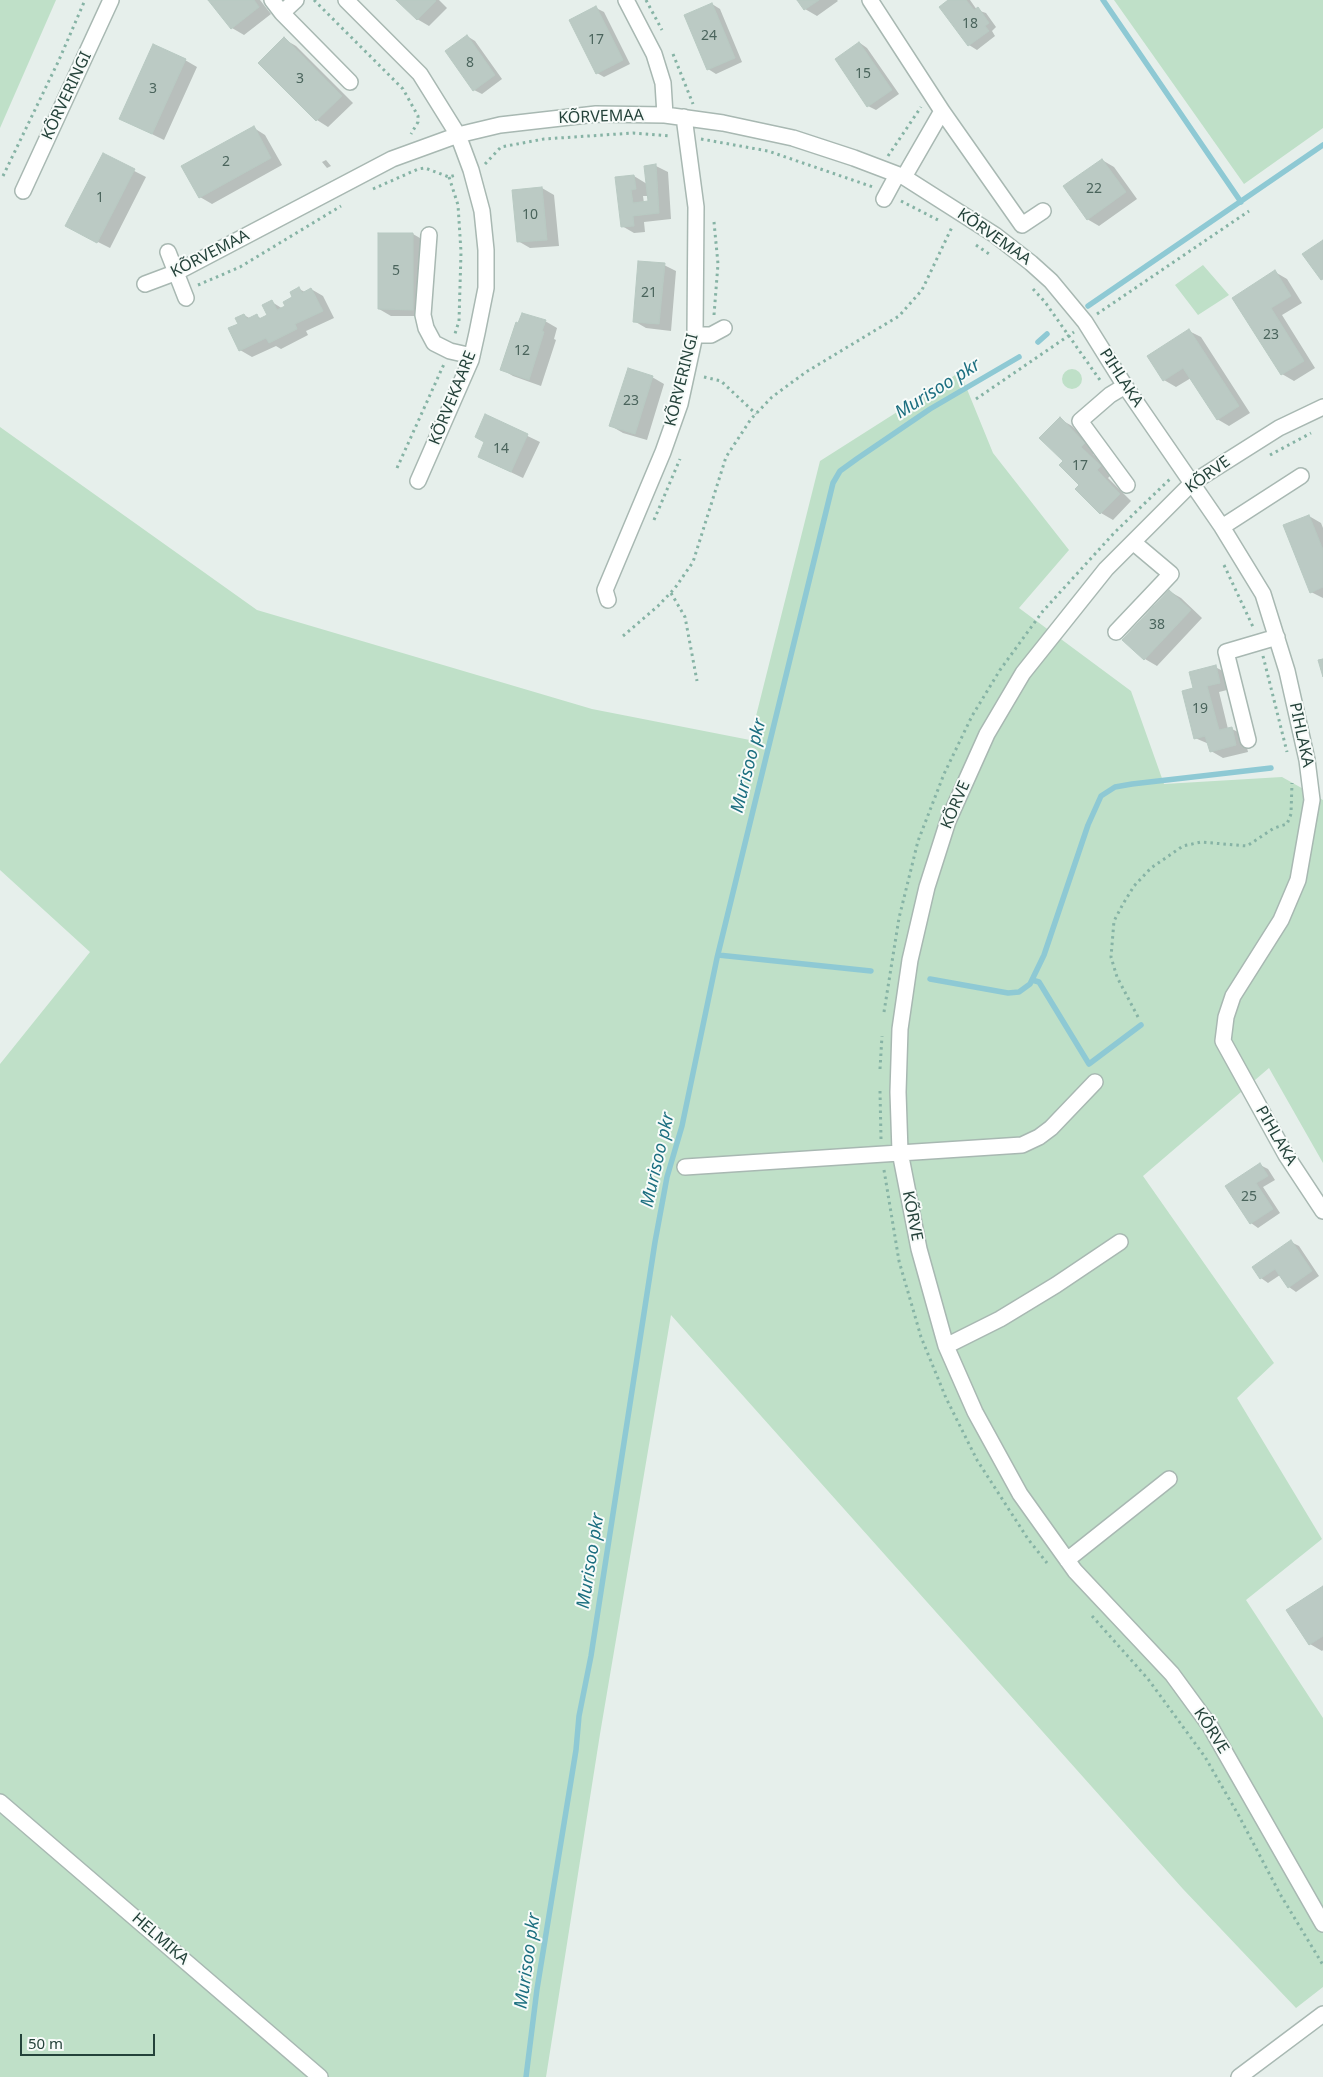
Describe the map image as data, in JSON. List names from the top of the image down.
{
  "streets": {
    "street": [
      "KÕRVERINGI",
      "KÕRVEMAA",
      "PIHLAKA",
      "KÕRVEKAARE",
      "KÕRVE",
      "HELMIKA"
    ]
  },
  "crossings": [
    ["KÕRVERINGI", "KÕRVEMAA"],
    ["KÕRVEMAA", "PIHLAKA"],
    ["KÕRVEMAA", "KÕRVEKAARE"],
    ["PIHLAKA", "KÕRVE"]
  ],
  "water": ["Murisoo pkr"],
  "house_numbers": [
    "18",
    "24",
    "17",
    "8",
    "15",
    "3",
    "3",
    "2",
    "22",
    "1",
    "10",
    "5",
    "21",
    "23",
    "12",
    "23",
    "14",
    "17",
    "38",
    "19",
    "25"
  ],
  "scale_bar": "50 m"
}
